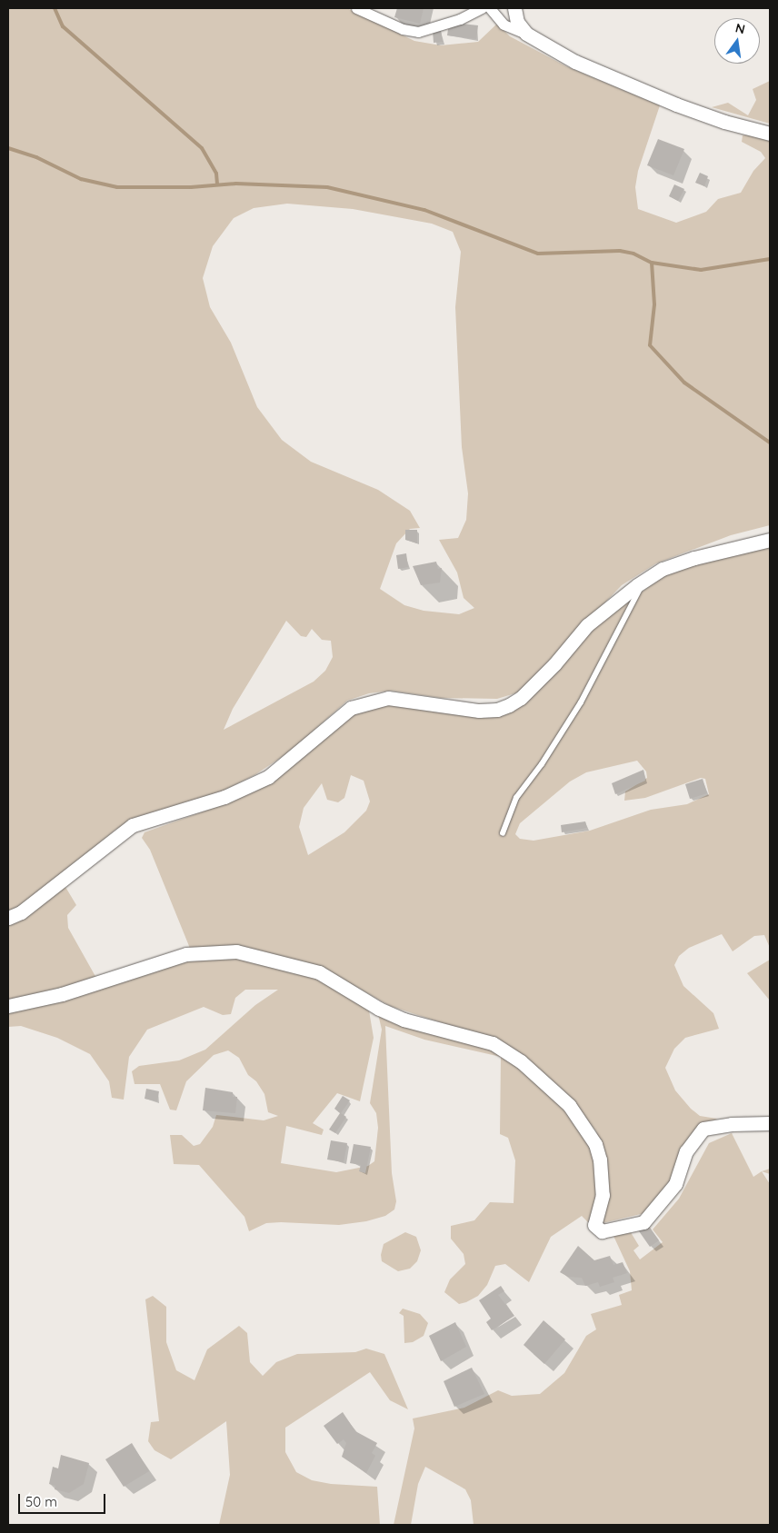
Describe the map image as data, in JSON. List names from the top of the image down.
{
  "scale_bar": "50 m",
  "north": "top"
}
